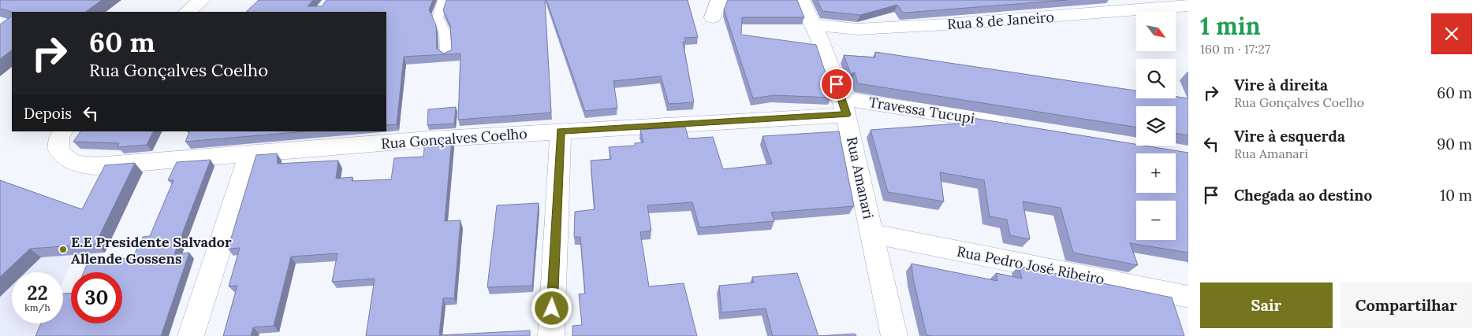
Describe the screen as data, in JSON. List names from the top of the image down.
{
  "streets": {
    "street": [
      "Rua 8 de Janeiro",
      "Travessa Tucupi",
      "Rua Gonçalves Coelho",
      "Rua Amanari",
      "Rua Pedro José Ribeiro"
    ]
  },
  "crossings": [
    ["Rua 8 de Janeiro", "Rua Amanari"],
    ["Travessa Tucupi", "Rua Gonçalves Coelho"],
    ["Travessa Tucupi", "Rua Amanari"],
    ["Rua Gonçalves Coelho", "Rua Amanari"],
    ["Rua Amanari", "Rua Pedro José Ribeiro"]
  ],
  "places": ["E.E Presidente Salvador Allende Gossens"],
  "north": "bottom right",
  "page": {
    "heading": ["1 min", "160 m · 17:27"],
    "map_buttons": ["+", "−"],
    "turn": ["60 m", "Rua Gonçalves Coelho"],
    "list": [
      {
        "name": "Vire à direita",
        "note": "Rua Gonçalves Coelho",
        "value": "60 m"
      },
      {
        "name": "Vire à esquerda",
        "note": "Rua Amanari",
        "value": "90 m"
      },
      {
        "name": "Chegada ao destino",
        "value": "10 m"
      }
    ],
    "then": "Depois",
    "speed": "22 km/h",
    "limit": "30",
    "buttons": ["Sair", "Compartilhar"]
  }
}
